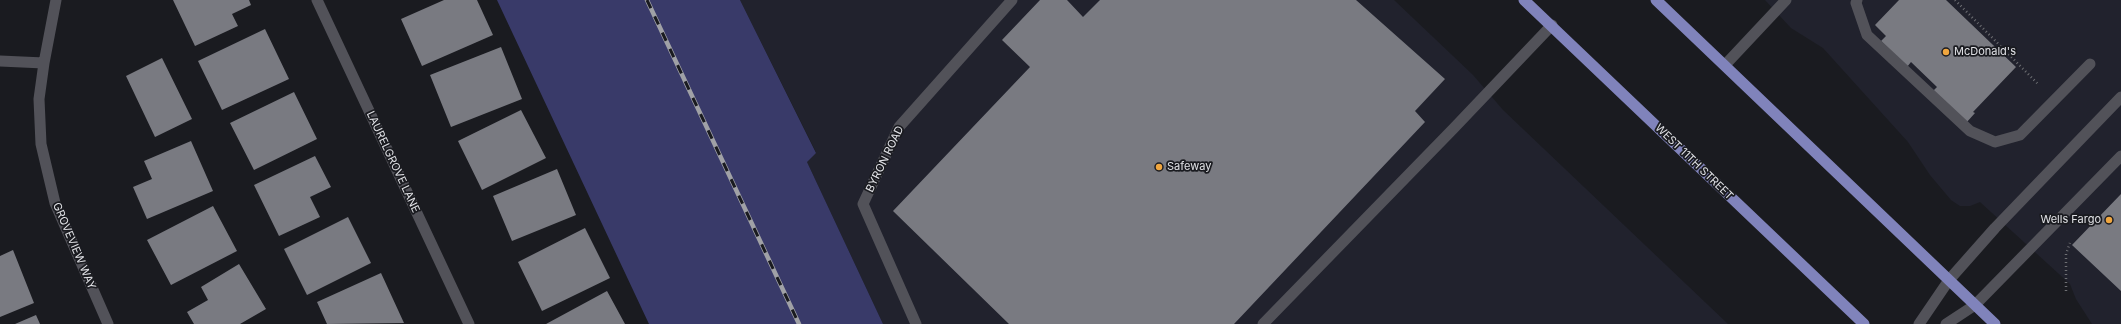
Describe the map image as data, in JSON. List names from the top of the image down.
{
  "streets": {
    "main road": ["WEST 11TH STREET"],
    "street": ["BYRON ROAD", "LAURELGROVE LANE", "GROVEVIEW WAY"]
  },
  "places": ["McDonald's", "Safeway", "Wells Fargo"]
}
